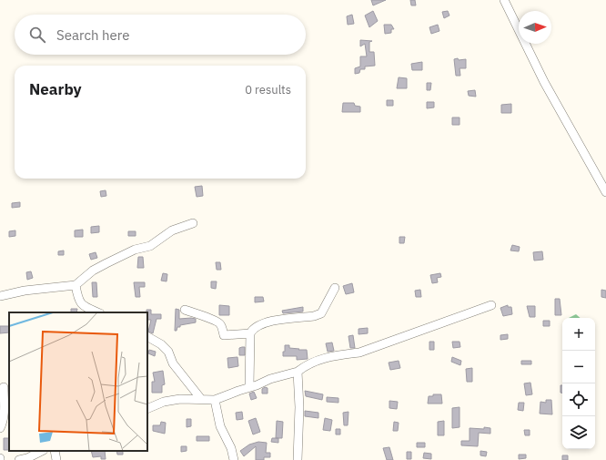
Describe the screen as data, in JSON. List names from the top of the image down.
{
  "north": "right",
  "page": {
    "search": "Search here",
    "heading": ["Nearby", "0 results"],
    "map_buttons": ["+", "−"]
  }
}
